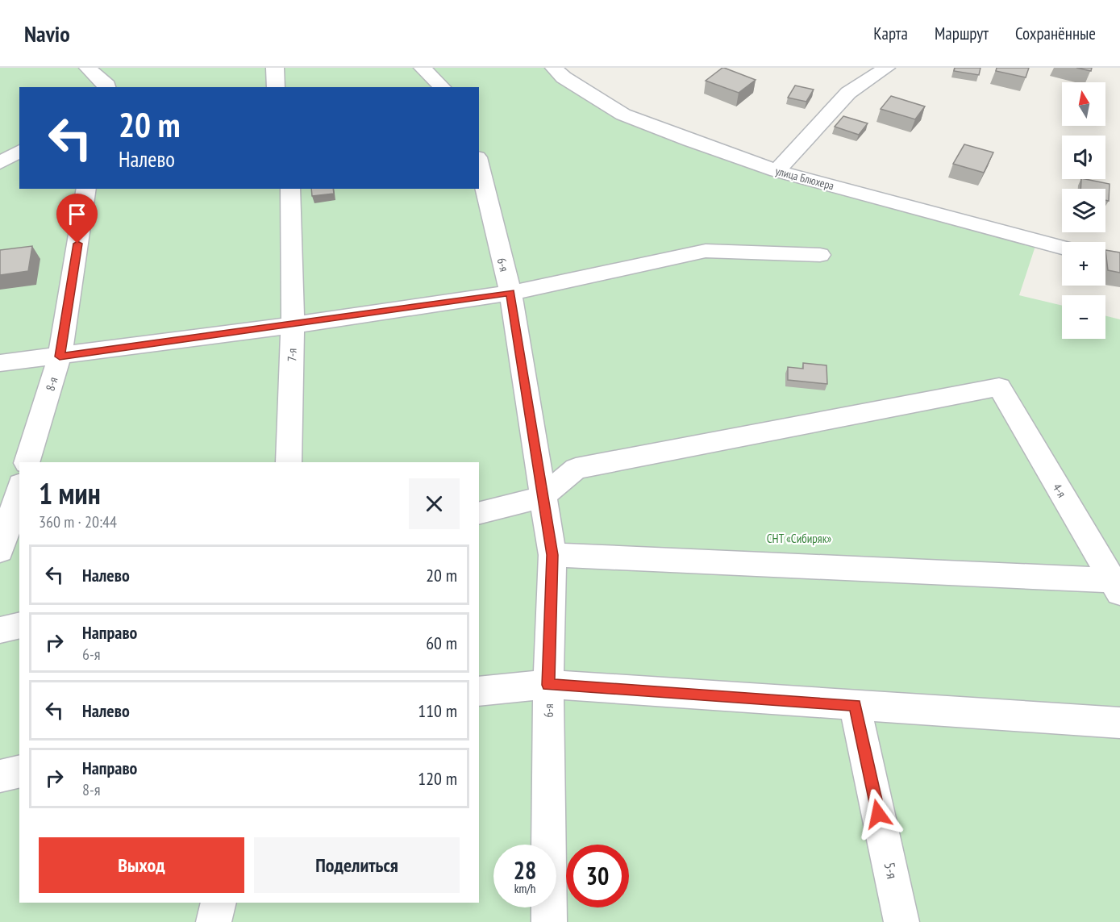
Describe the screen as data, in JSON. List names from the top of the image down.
{
  "streets": {
    "street": [
      "улица Блюхера",
      "6-я",
      "7-я",
      "8-я",
      "4-я",
      "5-я"
    ]
  },
  "crossings": [
    ["6-я", "4-я"]
  ],
  "parks": ["СНТ «Сибиряк»"],
  "north": "top",
  "page": {
    "header": "Navio",
    "nav": ["Карта", "Маршрут", "Сохранённые"],
    "map_buttons": ["+", "−"],
    "turn": ["20 m", "Налево"],
    "heading": ["1 мин", "360 m · 20:44"],
    "list": [
      {
        "name": "Налево",
        "value": "20 m"
      },
      {
        "name": "Направо",
        "note": "6-я",
        "value": "60 m"
      },
      {
        "name": "Налево",
        "value": "110 m"
      },
      {
        "name": "Направо",
        "note": "8-я",
        "value": "120 m"
      }
    ],
    "buttons": ["Выход", "Поделиться"],
    "speed": "28 km/h",
    "limit": "30"
  }
}
